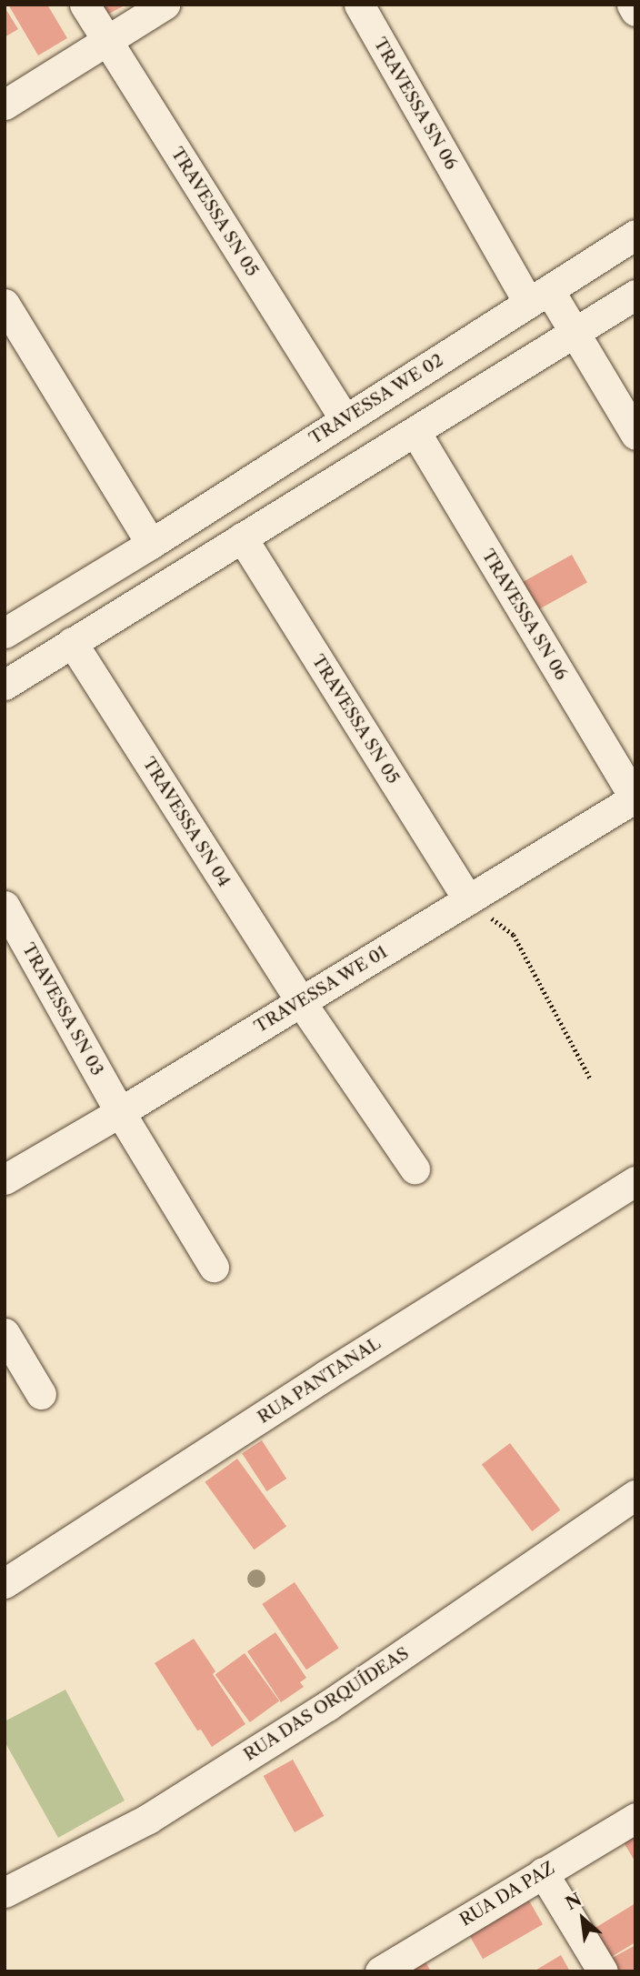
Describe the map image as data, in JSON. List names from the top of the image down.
{
  "streets": {
    "street": [
      "TRAVESSA SN 06",
      "TRAVESSA SN 05",
      "TRAVESSA WE 02",
      "TRAVESSA SN 04",
      "TRAVESSA WE 01",
      "TRAVESSA SN 03",
      "RUA PANTANAL",
      "RUA DAS ORQUÍDEAS",
      "RUA DA PAZ"
    ]
  },
  "crossings": [
    ["TRAVESSA SN 06", "TRAVESSA WE 02"],
    ["TRAVESSA SN 06", "TRAVESSA WE 01"],
    ["TRAVESSA SN 05", "TRAVESSA WE 02"],
    ["TRAVESSA SN 05", "TRAVESSA WE 01"],
    ["TRAVESSA SN 04", "TRAVESSA WE 01"],
    ["TRAVESSA WE 01", "TRAVESSA SN 03"]
  ],
  "north": "top left"
}
